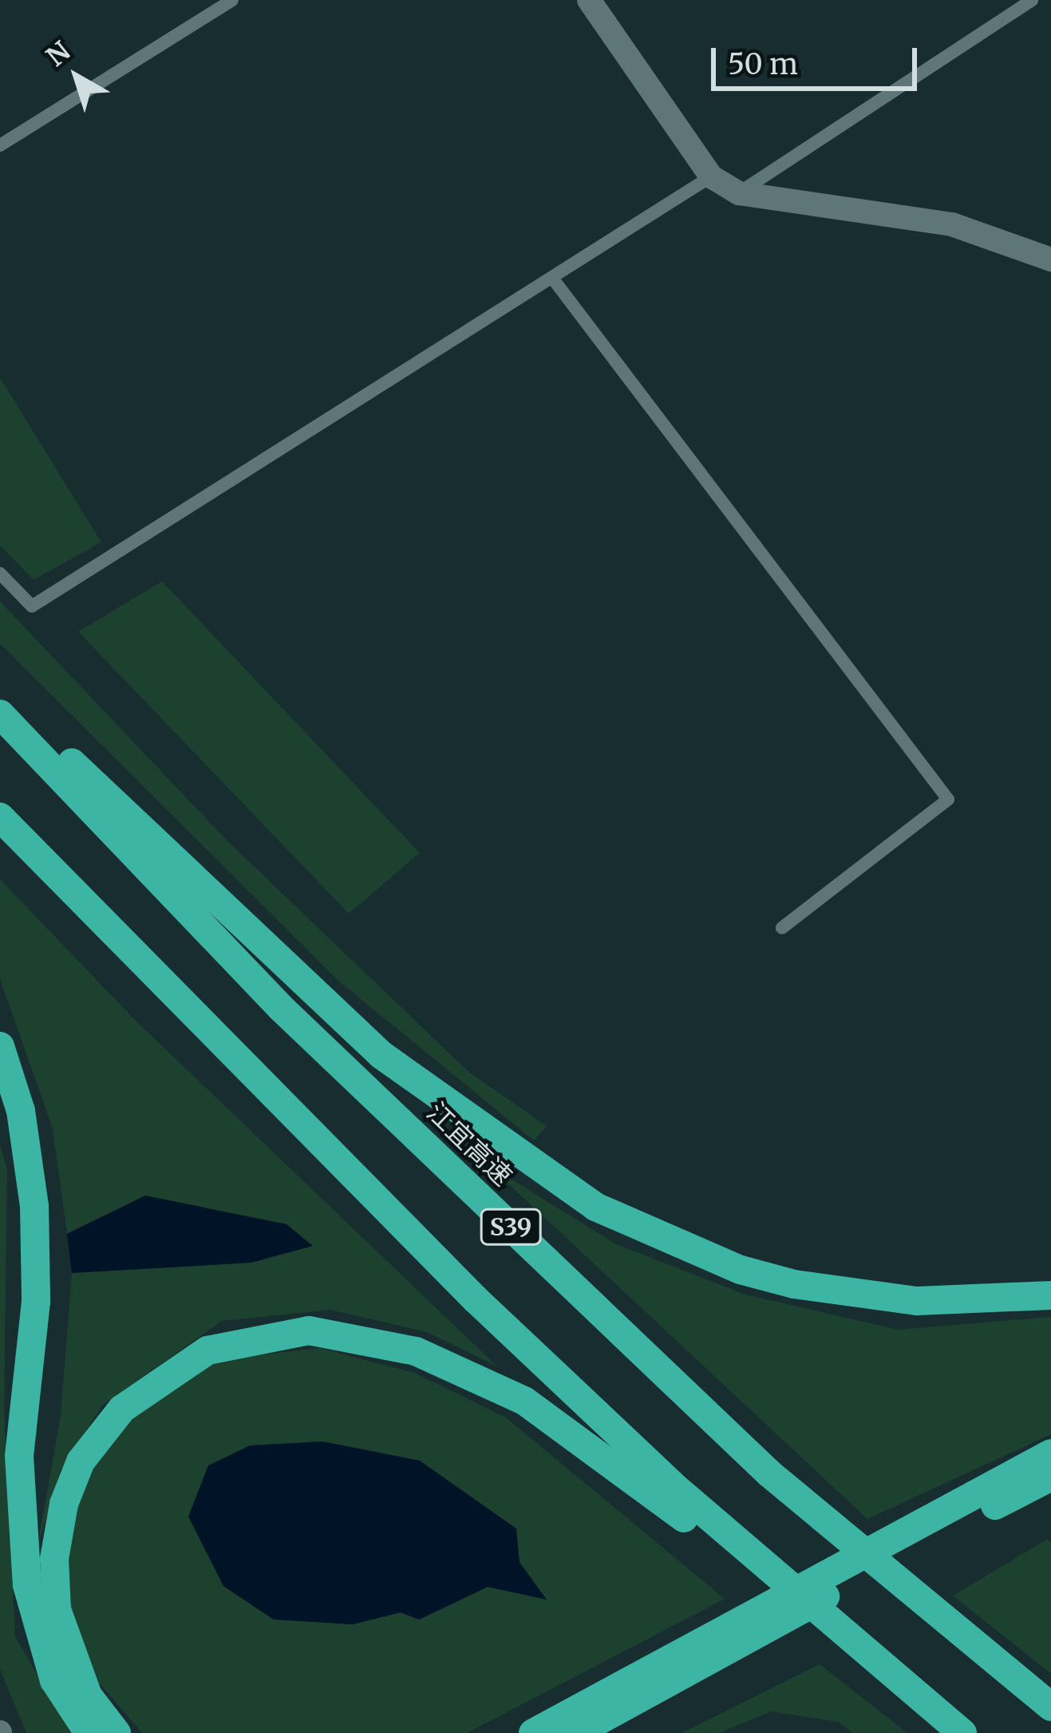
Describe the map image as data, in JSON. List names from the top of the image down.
{
  "streets": {
    "highway": ["江宜高速", "S39"]
  },
  "scale_bar": "50 m",
  "north": "top left"
}
